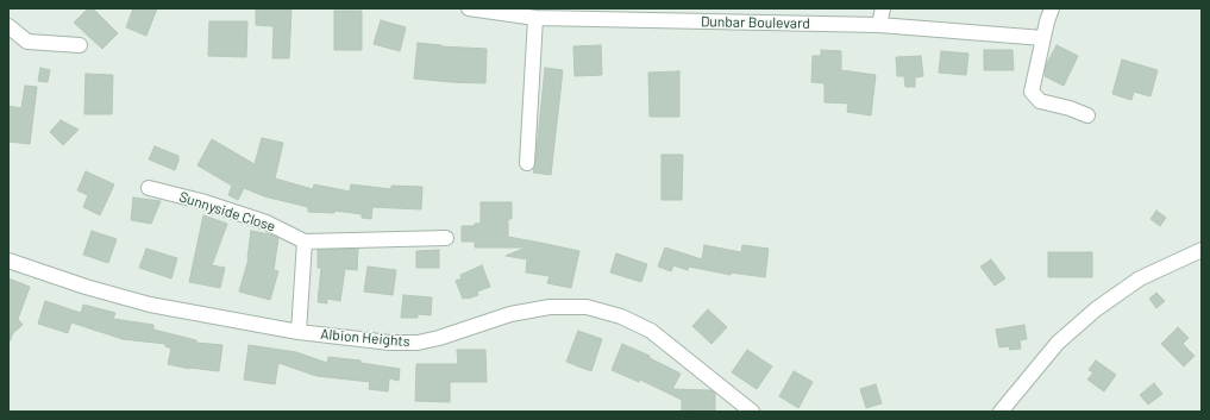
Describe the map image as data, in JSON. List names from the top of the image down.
{
  "streets": {
    "street": ["Dunbar Boulevard", "Sunnyside Close", "Albion Heights"]
  }
}
